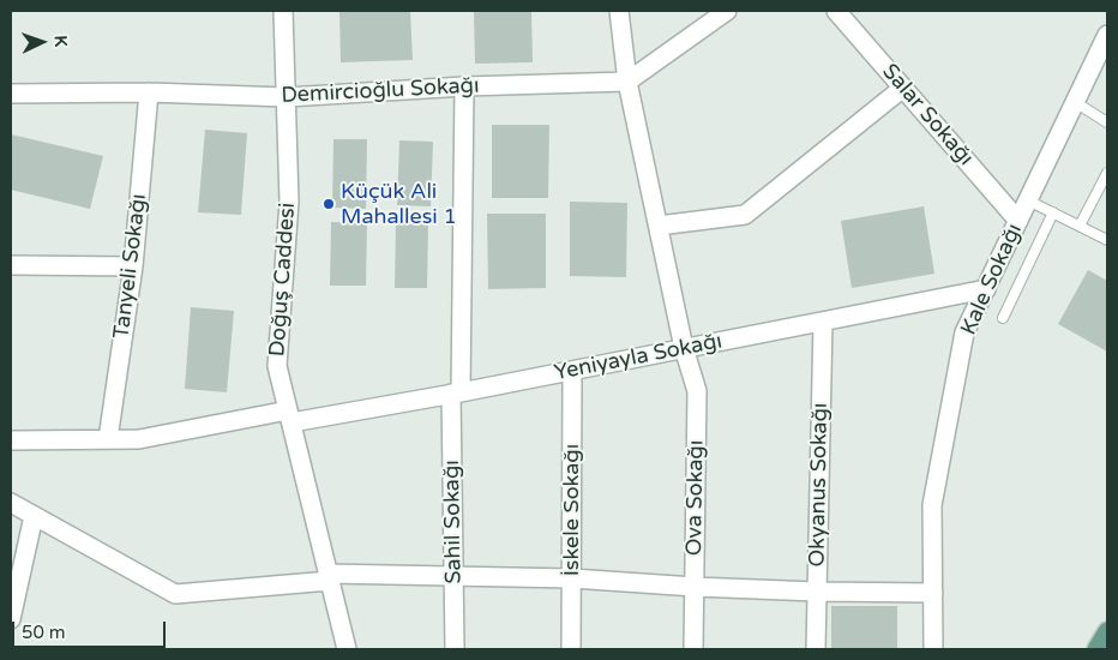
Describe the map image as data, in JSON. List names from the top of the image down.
{
  "streets": {
    "street": [
      "Demircioğlu Sokağı",
      "Salar Sokağı",
      "Tanyeli Sokağı",
      "Doğuş Caddesi",
      "Kale Sokağı",
      "Yeniyayla Sokağı",
      "Okyanus Sokağı",
      "Ova Sokağı",
      "İskele Sokağı",
      "Sahil Sokağı"
    ]
  },
  "crossings": [
    ["Demircioğlu Sokağı", "Tanyeli Sokağı"],
    ["Demircioğlu Sokağı", "Doğuş Caddesi"],
    ["Demircioğlu Sokağı", "Ova Sokağı"],
    ["Demircioğlu Sokağı", "Sahil Sokağı"],
    ["Salar Sokağı", "Kale Sokağı"],
    ["Tanyeli Sokağı", "Yeniyayla Sokağı"],
    ["Doğuş Caddesi", "Yeniyayla Sokağı"],
    ["Kale Sokağı", "Yeniyayla Sokağı"],
    ["Yeniyayla Sokağı", "Okyanus Sokağı"],
    ["Yeniyayla Sokağı", "Ova Sokağı"],
    ["Yeniyayla Sokağı", "İskele Sokağı"],
    ["Yeniyayla Sokağı", "Sahil Sokağı"]
  ],
  "places": ["Küçük Ali Mahallesi 1"],
  "scale_bar": "50 m",
  "north": "right"
}
